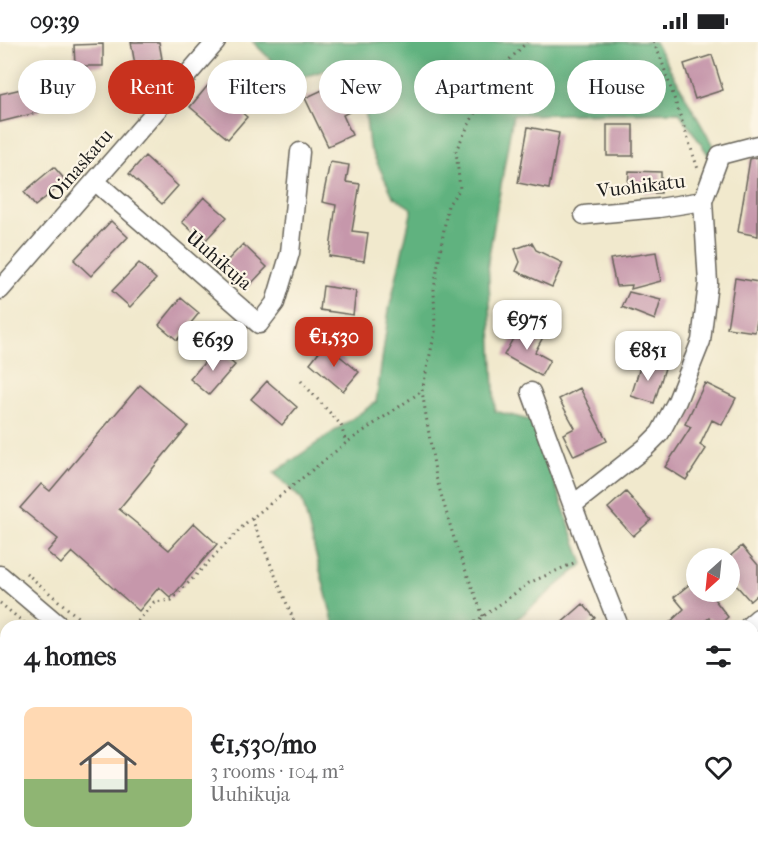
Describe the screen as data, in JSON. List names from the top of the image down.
{
  "streets": {
    "street": ["Oinaskatu", "Vuohikatu", "Uuhikuja"]
  },
  "crossings": [
    ["Oinaskatu", "Uuhikuja"]
  ],
  "north": "bottom left",
  "page": {
    "status": "09:39",
    "chip": [
      "Buy",
      "Rent",
      "Filters",
      "New",
      "Apartment",
      "House"
    ],
    "price": [
      "€975",
      "€1,530",
      "€639",
      "€851"
    ],
    "heading": "4 homes",
    "list": [
      {
        "name": "€1,530/mo",
        "note": "3 rooms · 104 m² · Uuhikuja"
      }
    ]
  }
}
